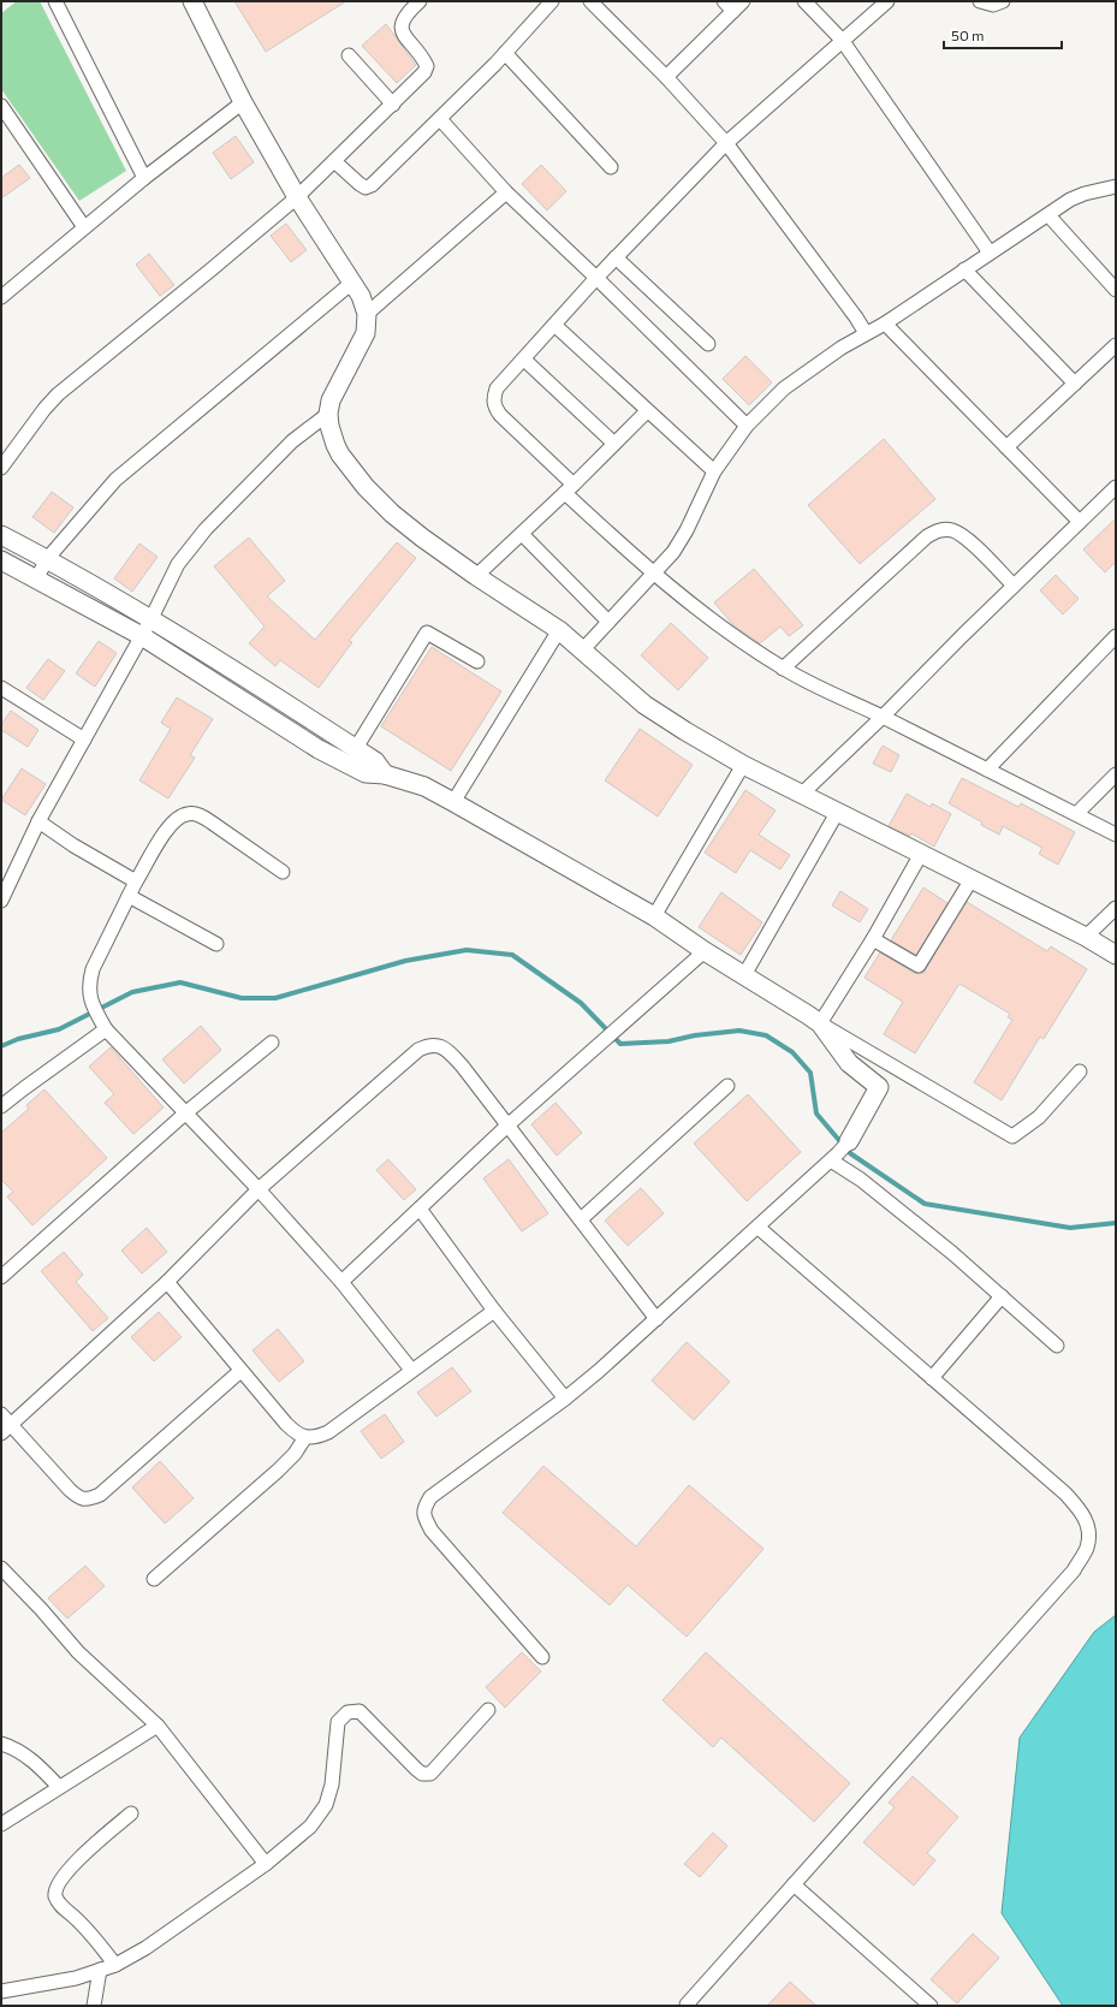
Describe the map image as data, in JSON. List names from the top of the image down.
{
  "scale_bar": "50 m"
}
